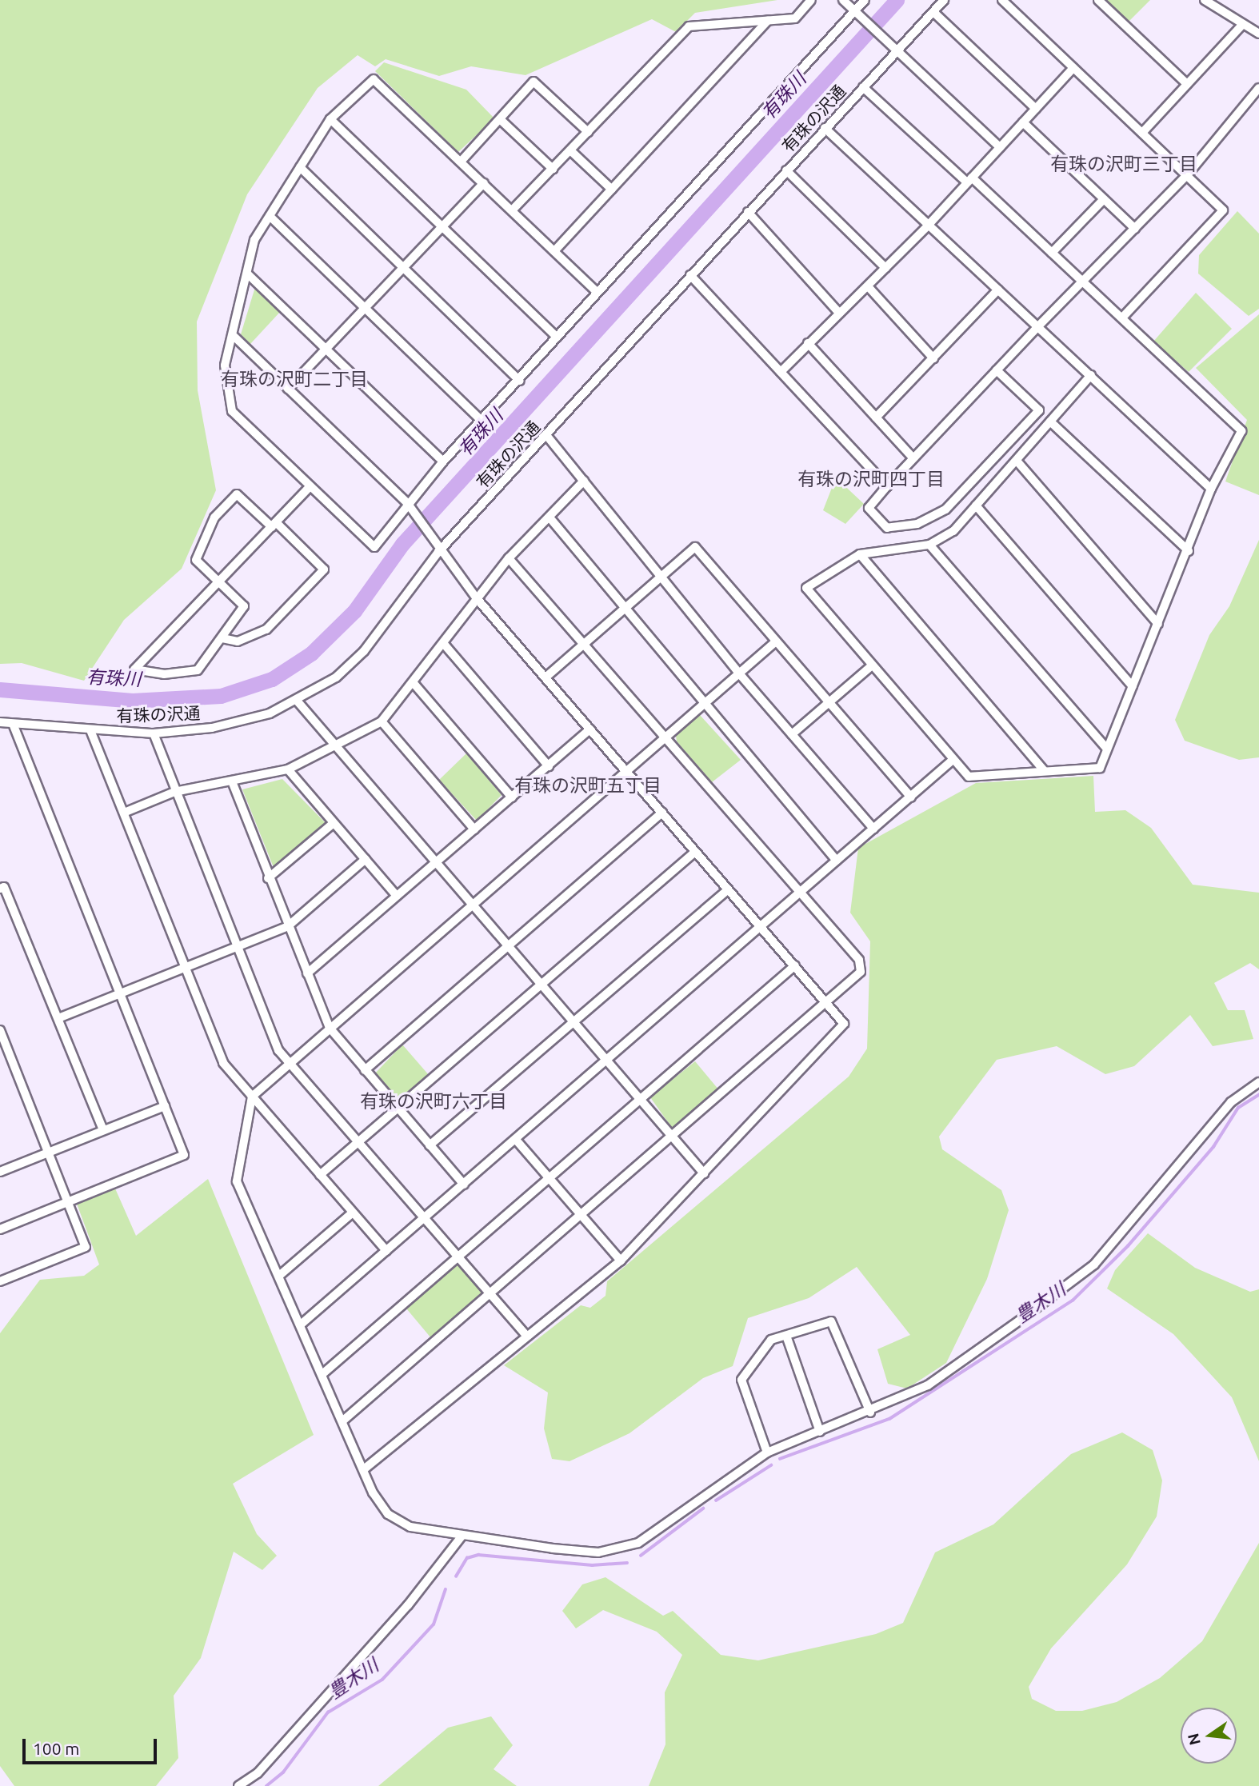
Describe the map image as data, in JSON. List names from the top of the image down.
{
  "streets": {
    "street": ["有珠の沢通"]
  },
  "districts": [
    "有珠の沢町三丁目",
    "有珠の沢町二丁目",
    "有珠の沢町四丁目",
    "有珠の沢町五丁目",
    "有珠の沢町六丁目"
  ],
  "water": ["有珠川", "豊木川"],
  "scale_bar": "100 m",
  "north": "left"
}
